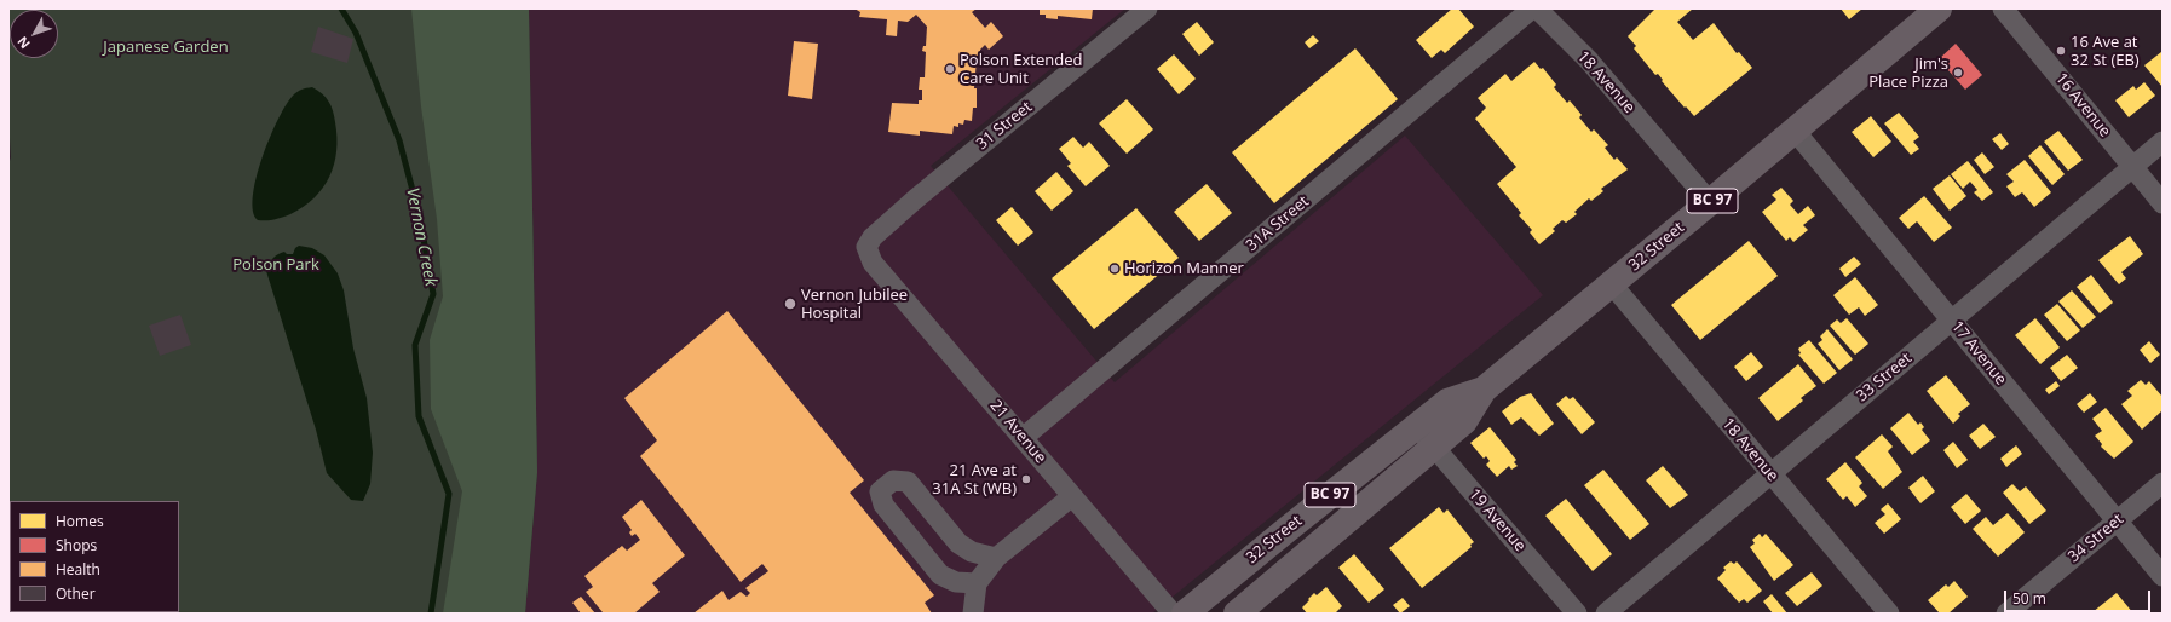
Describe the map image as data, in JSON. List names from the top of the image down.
{
  "streets": {
    "highway": ["BC 97", "32 Street"],
    "street": [
      "18 Avenue",
      "16 Avenue",
      "31 Street",
      "31A Street",
      "17 Avenue",
      "33 Street",
      "21 Avenue",
      "19 Avenue",
      "34 Street"
    ]
  },
  "crossings": [
    ["18 Avenue", "32 Street"],
    ["18 Avenue", "33 Street"],
    ["16 Avenue", "33 Street"],
    ["31 Street", "21 Avenue"],
    ["31A Street", "21 Avenue"],
    ["32 Street", "17 Avenue"],
    ["32 Street", "19 Avenue"],
    ["17 Avenue", "33 Street"],
    ["17 Avenue", "34 Street"]
  ],
  "water": ["Vernon Creek"],
  "parks": ["Japanese Garden", "Polson Park"],
  "places": [
    "16 Ave at 32 St (EB)",
    "Polson Extended Care Unit",
    "Jim's Place Pizza",
    "Horizon Manner",
    "Vernon Jubilee Hospital",
    "21 Ave at 31A St (WB)"
  ],
  "legend": [
    "Homes",
    "Shops",
    "Health",
    "Other"
  ],
  "scale_bar": "50 m",
  "north": "bottom left"
}
